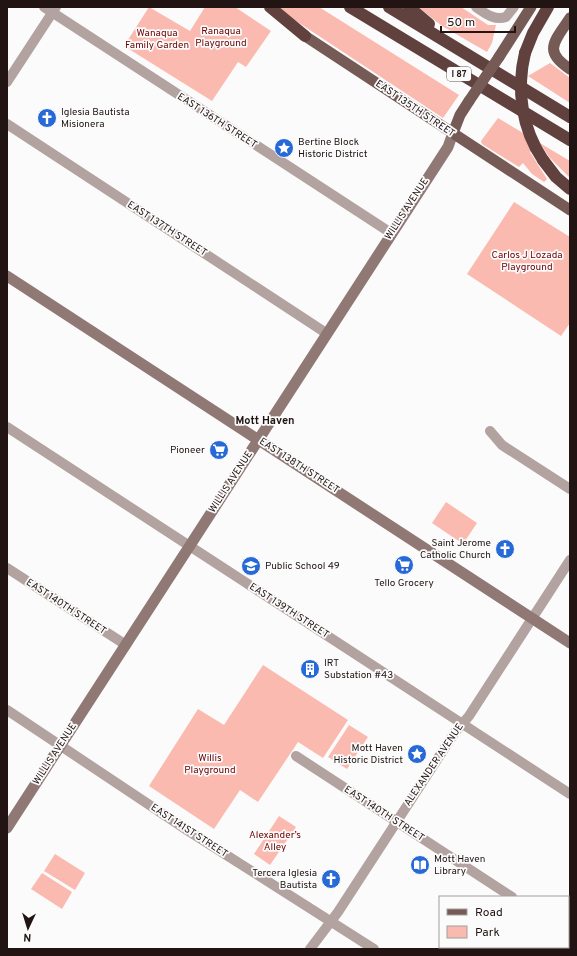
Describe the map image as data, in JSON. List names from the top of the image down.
{
  "streets": {
    "highway": ["I 87"],
    "main road": ["EAST 135TH STREET", "WILLIS AVENUE", "EAST 138TH STREET"],
    "street": [
      "EAST 136TH STREET",
      "EAST 137TH STREET",
      "EAST 140TH STREET",
      "EAST 139TH STREET",
      "ALEXANDER AVENUE",
      "EAST 141ST STREET"
    ]
  },
  "crossings": [
    ["EAST 135TH STREET", "WILLIS AVENUE"],
    ["EAST 136TH STREET", "WILLIS AVENUE"],
    ["WILLIS AVENUE", "EAST 137TH STREET"],
    ["WILLIS AVENUE", "EAST 138TH STREET"],
    ["WILLIS AVENUE", "EAST 140TH STREET"],
    ["WILLIS AVENUE", "EAST 139TH STREET"],
    ["WILLIS AVENUE", "EAST 141ST STREET"],
    ["EAST 138TH STREET", "ALEXANDER AVENUE"],
    ["EAST 140TH STREET", "ALEXANDER AVENUE"],
    ["EAST 139TH STREET", "ALEXANDER AVENUE"],
    ["ALEXANDER AVENUE", "EAST 141ST STREET"]
  ],
  "districts": ["Mott Haven"],
  "parks": [
    "Ranaqua Playground",
    "Wanaqua Family Garden",
    "Carlos J Lozada Playground",
    "Willis Playground",
    "Alexander’s Alley"
  ],
  "places": {
    "church": ["Iglesia Bautista Misionera", "Saint Jerome Catholic Church", "Tercera Iglesia Bautista"],
    "place": ["Bertine Block Historic District", "Mott Haven Historic District"],
    "supermarket": ["Pioneer", "Tello Grocery"],
    "school or university": ["Public School 49"],
    "building": ["IRT Substation #43"],
    "library": ["Mott Haven Library"]
  },
  "legend": ["Road", "Park"],
  "scale_bar": "50 m",
  "north": "bottom"
}
